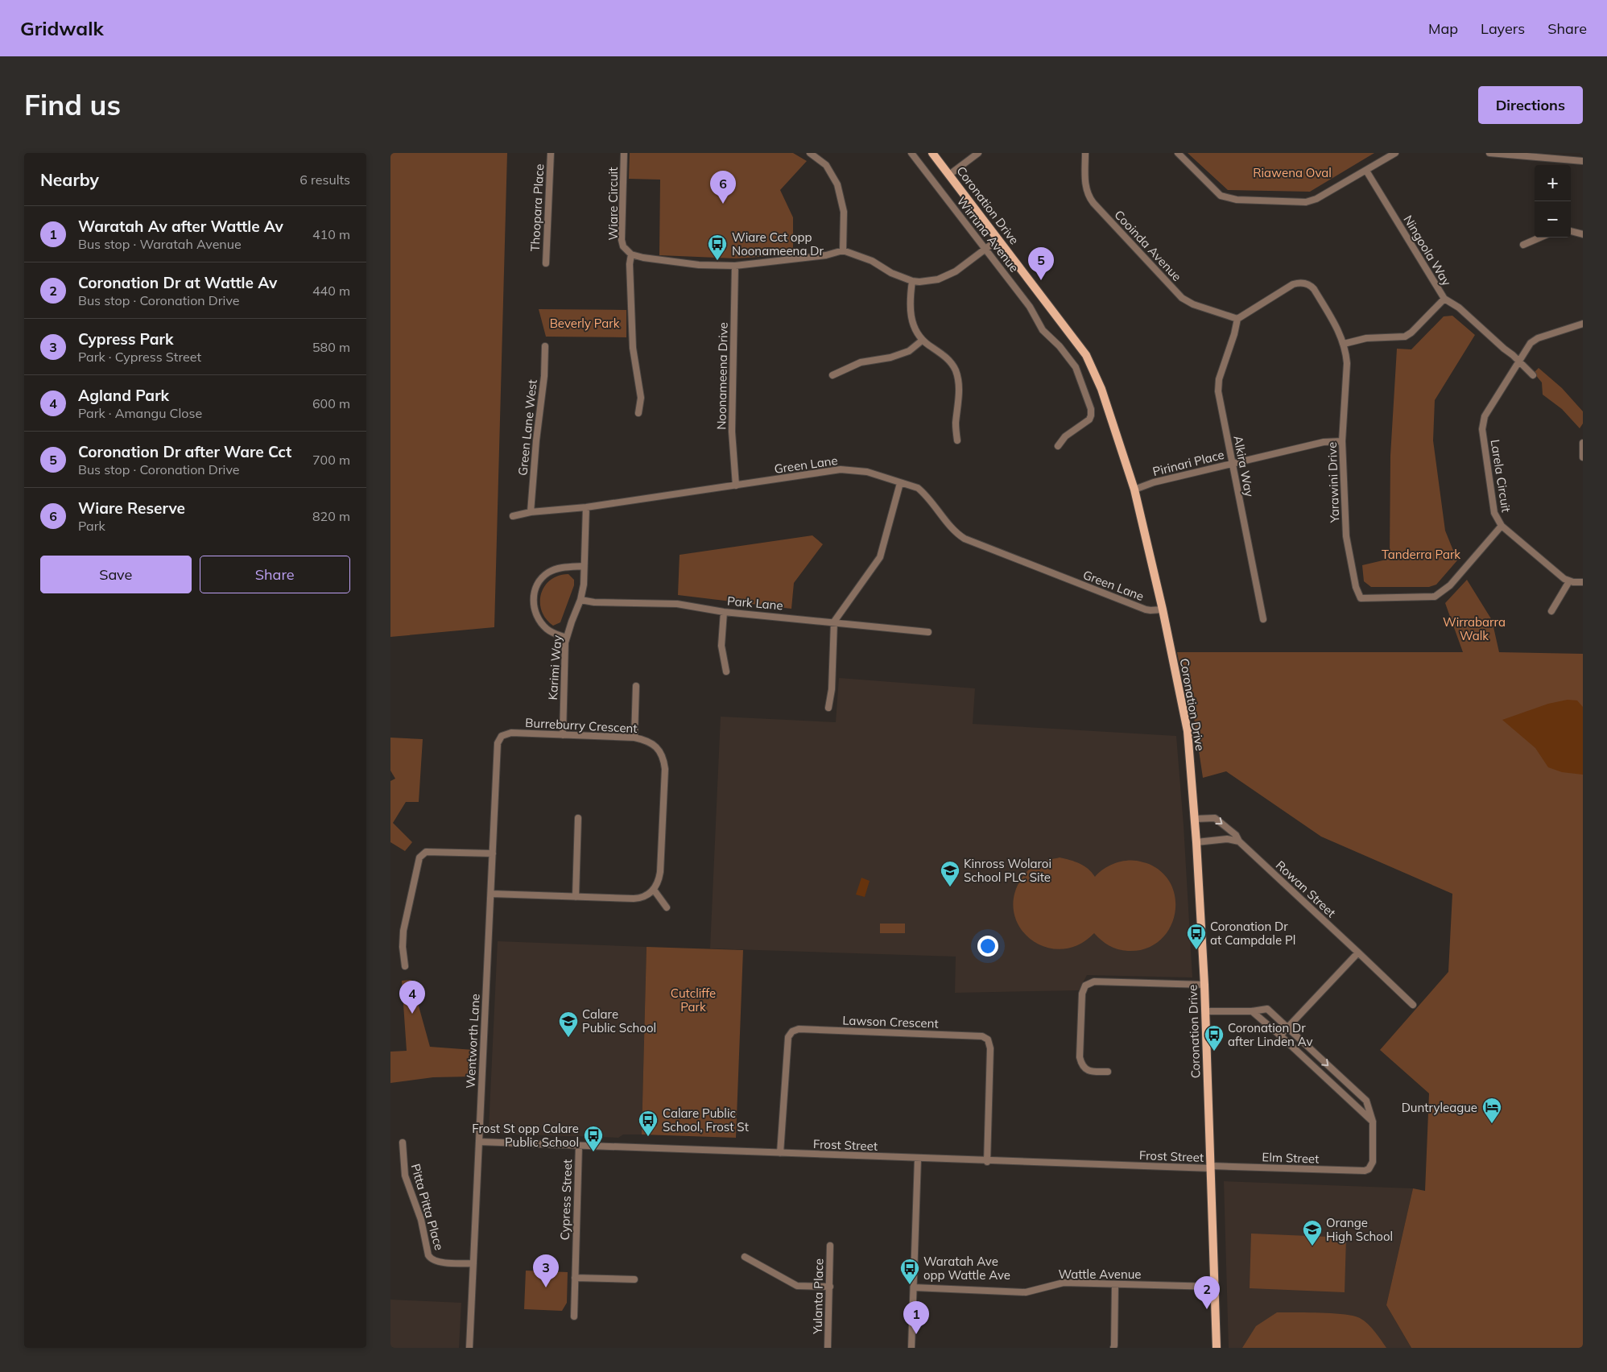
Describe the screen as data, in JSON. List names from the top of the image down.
{
  "streets": {
    "main road": ["Coronation Drive"],
    "street": [
      "Wiare Circuit",
      "Thoopara Place",
      "Wirruna Avenue",
      "Cooinda Avenue",
      "Ningoola Way",
      "Noonameena Drive",
      "Green Lane West",
      "Pirinari Place",
      "Green Lane",
      "Alkira Way",
      "Larela Circuit",
      "Yarawini Drive",
      "Park Lane",
      "Karimi Way",
      "Burreburry Crescent",
      "Rowan Street",
      "Lawson Crescent",
      "Wentworth Lane",
      "Frost Street",
      "Elm Street",
      "Cypress Street",
      "Pitta Pitta Place",
      "Wattle Avenue",
      "Yulanta Place"
    ]
  },
  "crossings": [
    ["Coronation Drive", "Pirinari Place"],
    ["Coronation Drive", "Green Lane"],
    ["Coronation Drive", "Rowan Street"],
    ["Coronation Drive", "Frost Street"],
    ["Coronation Drive", "Elm Street"],
    ["Coronation Drive", "Wattle Avenue"],
    ["Cooinda Avenue", "Alkira Way"],
    ["Cooinda Avenue", "Yarawini Drive"],
    ["Ningoola Way", "Larela Circuit"],
    ["Noonameena Drive", "Green Lane"],
    ["Green Lane West", "Green Lane"],
    ["Pirinari Place", "Alkira Way"],
    ["Pirinari Place", "Yarawini Drive"],
    ["Green Lane", "Karimi Way"],
    ["Alkira Way", "Yarawini Drive"],
    ["Larela Circuit", "Yarawini Drive"],
    ["Park Lane", "Karimi Way"],
    ["Karimi Way", "Burreburry Crescent"],
    ["Burreburry Crescent", "Wentworth Lane"],
    ["Lawson Crescent", "Frost Street"],
    ["Wentworth Lane", "Frost Street"],
    ["Wentworth Lane", "Pitta Pitta Place"],
    ["Frost Street", "Elm Street"],
    ["Frost Street", "Cypress Street"]
  ],
  "parks": [
    "Riawena Oval",
    "Beverly Park",
    "Tanderra Park",
    "Wirrabarra Walk",
    "Cutcliffe Park"
  ],
  "places": {
    "bus stop": [
      "Wiare Cct opp Noonameena Dr",
      "Coronation Dr at Campdale Pl",
      "Coronation Dr after Linden Av",
      "Calare Public School, Frost St",
      "Frost St opp Calare Public School",
      "Waratah Ave opp Wattle Ave"
    ],
    "school or university": ["Kinross Wolaroi School PLC Site", "Calare Public School", "Orange High School"],
    "hotel": ["Duntryleague"]
  },
  "page": {
    "header": "Gridwalk",
    "nav": ["Map", "Layers", "Share"],
    "buttons": [
      "Directions",
      ["Save", "Share"]
    ],
    "title": "Find us",
    "heading": ["Nearby", "6 results"],
    "map_buttons": ["+", "−"],
    "pins": [
      "6",
      "5",
      "4",
      "3",
      "2",
      "1"
    ],
    "list": [
      {
        "mark": "1",
        "name": "Waratah Av after Wattle Av",
        "note": "Bus stop · Waratah Avenue",
        "value": "410 m"
      },
      {
        "mark": "2",
        "name": "Coronation Dr at Wattle Av",
        "note": "Bus stop · Coronation Drive",
        "value": "440 m"
      },
      {
        "mark": "3",
        "name": "Cypress Park",
        "note": "Park · Cypress Street",
        "value": "580 m"
      },
      {
        "mark": "4",
        "name": "Agland Park",
        "note": "Park · Amangu Close",
        "value": "600 m"
      },
      {
        "mark": "5",
        "name": "Coronation Dr after Ware Cct",
        "note": "Bus stop · Coronation Drive",
        "value": "700 m"
      },
      {
        "mark": "6",
        "name": "Wiare Reserve",
        "note": "Park",
        "value": "820 m"
      }
    ]
  }
}
